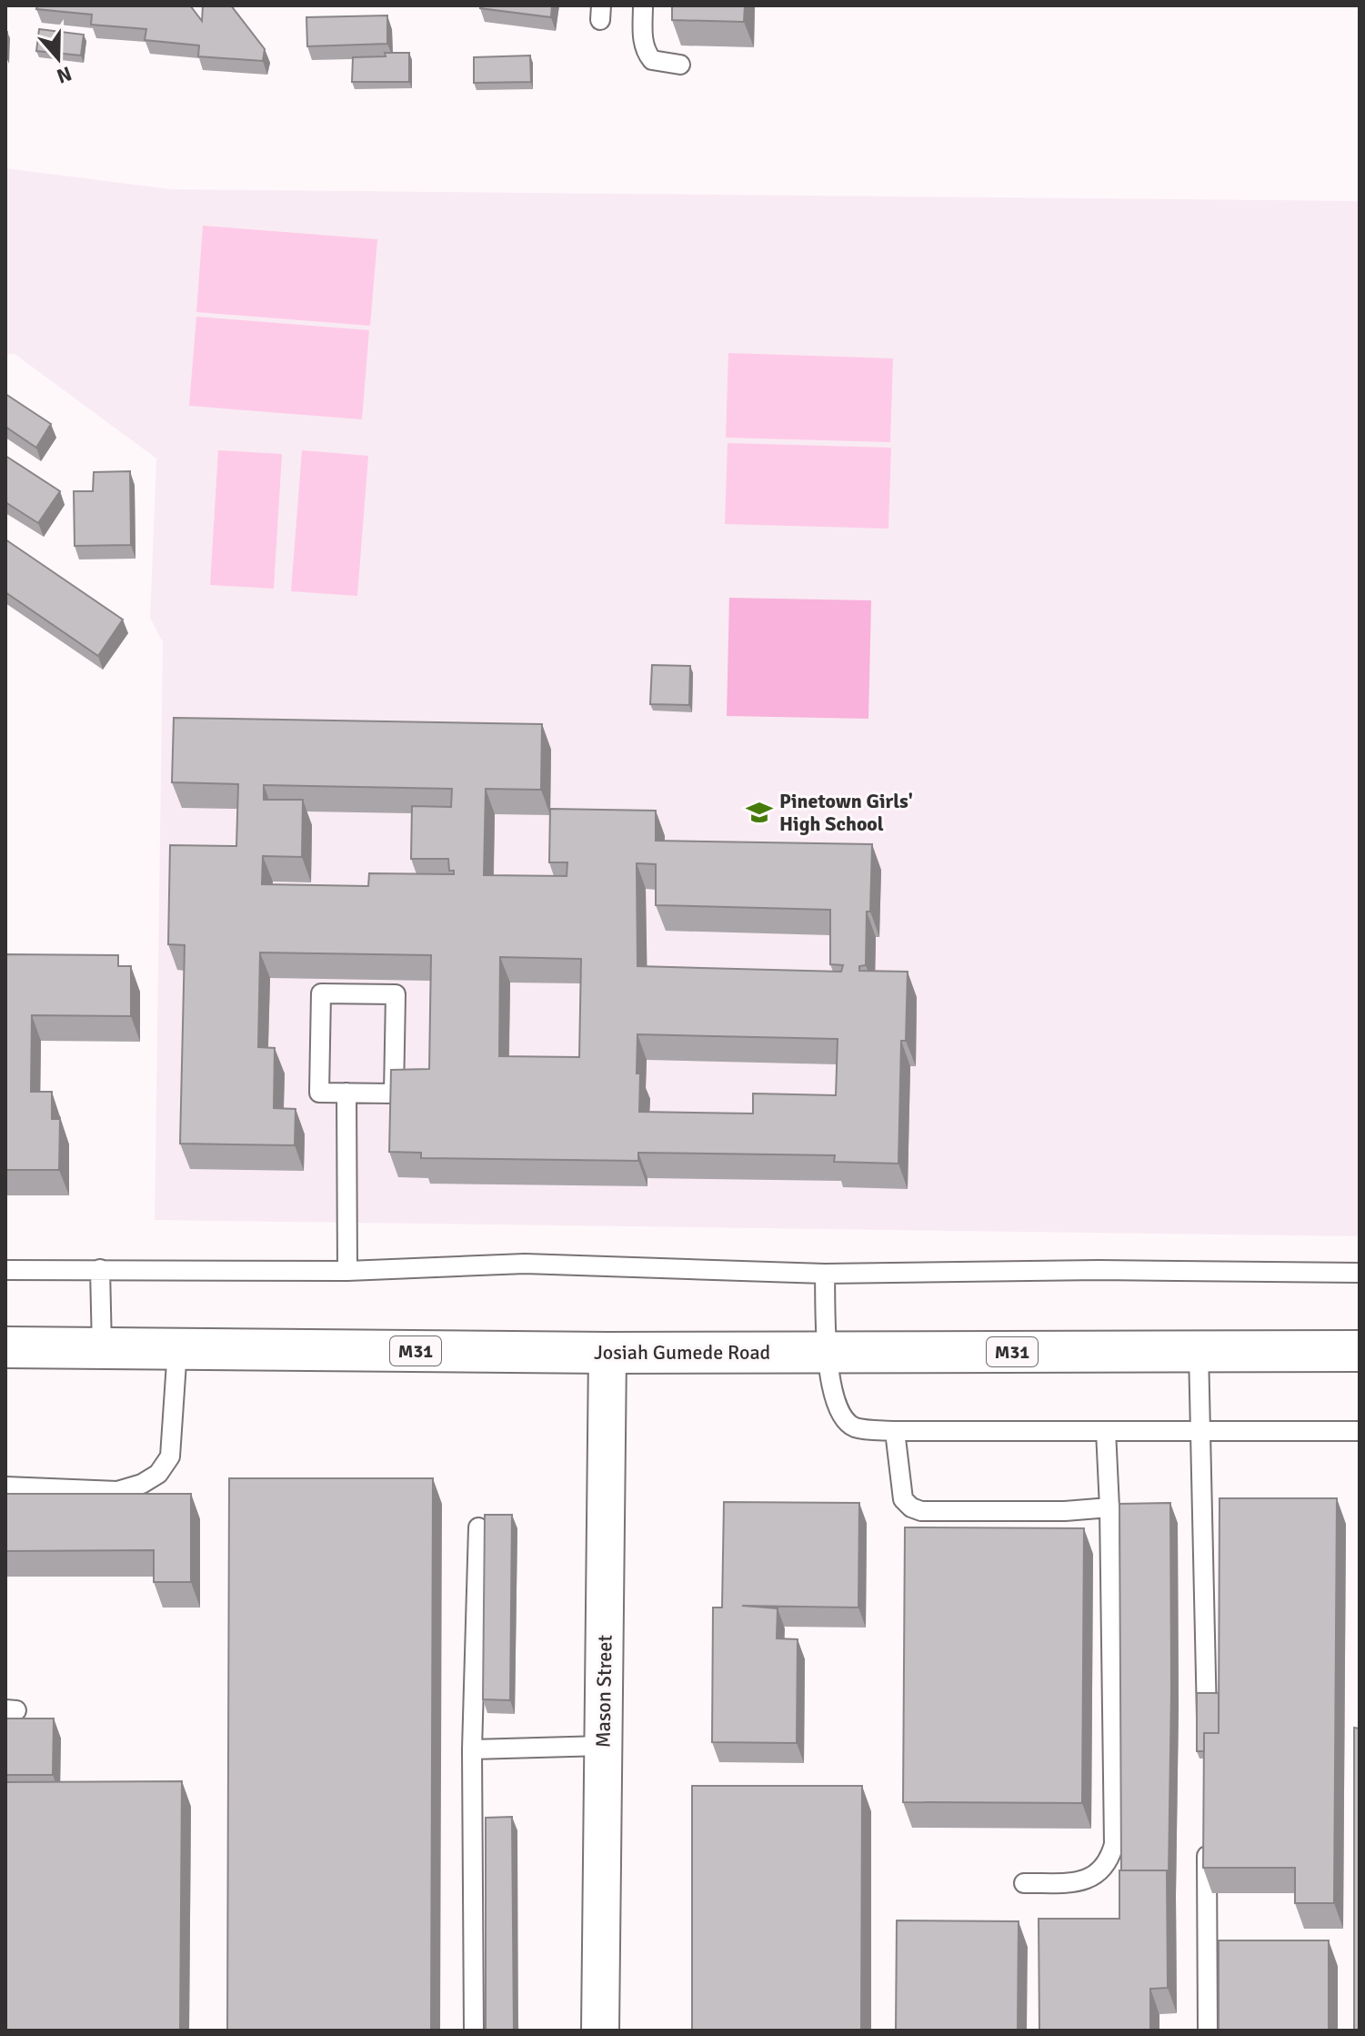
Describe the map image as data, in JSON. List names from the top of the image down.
{
  "streets": {
    "main road": ["M31", "Josiah Gumede Road"],
    "street": ["Mason Street"]
  },
  "crossings": [
    ["Josiah Gumede Road", "Mason Street"]
  ],
  "places": {
    "school or university": ["Pinetown Girls' High School"]
  },
  "north": "bottom"
}
